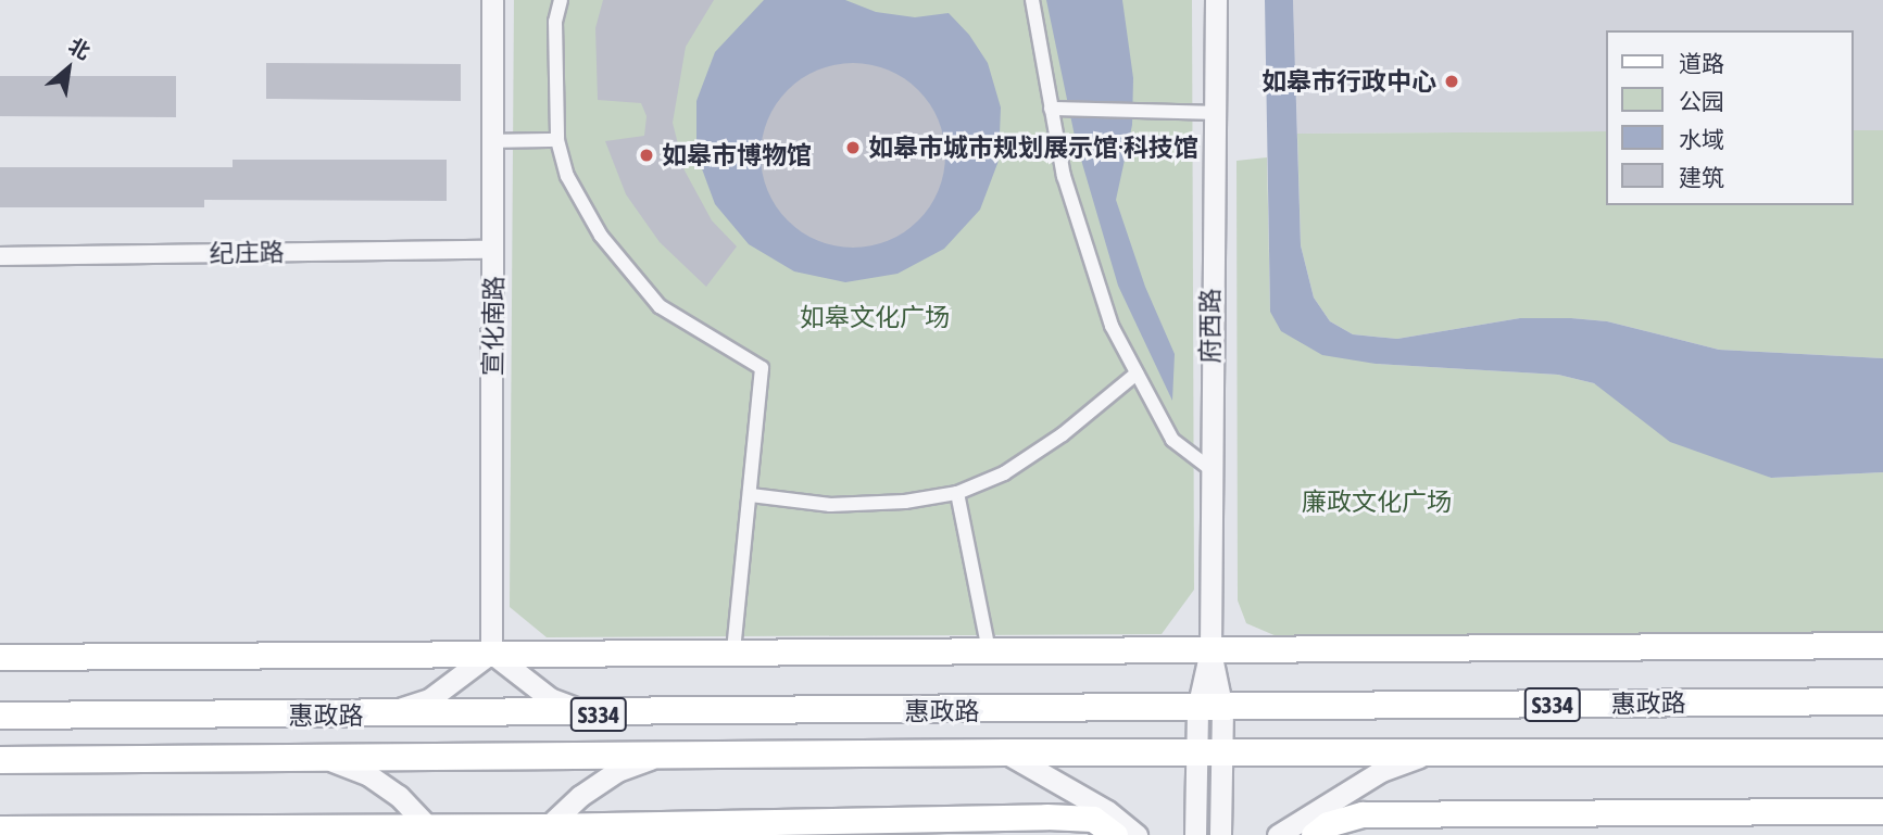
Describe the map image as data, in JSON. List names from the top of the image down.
{
  "streets": {
    "main road": ["惠政路", "S334"],
    "street": ["纪庄路", "宣化南路", "府西路"]
  },
  "crossings": [
    ["纪庄路", "宣化南路"],
    ["府西路", "惠政路"]
  ],
  "parks": ["如皋文化广场", "廉政文化广场"],
  "places": ["如皋市行政中心", "如皋市城市规划展示馆·科技馆", "如皋市博物馆"],
  "legend": [
    "道路",
    "公园",
    "水域",
    "建筑"
  ],
  "north": "top right"
}
